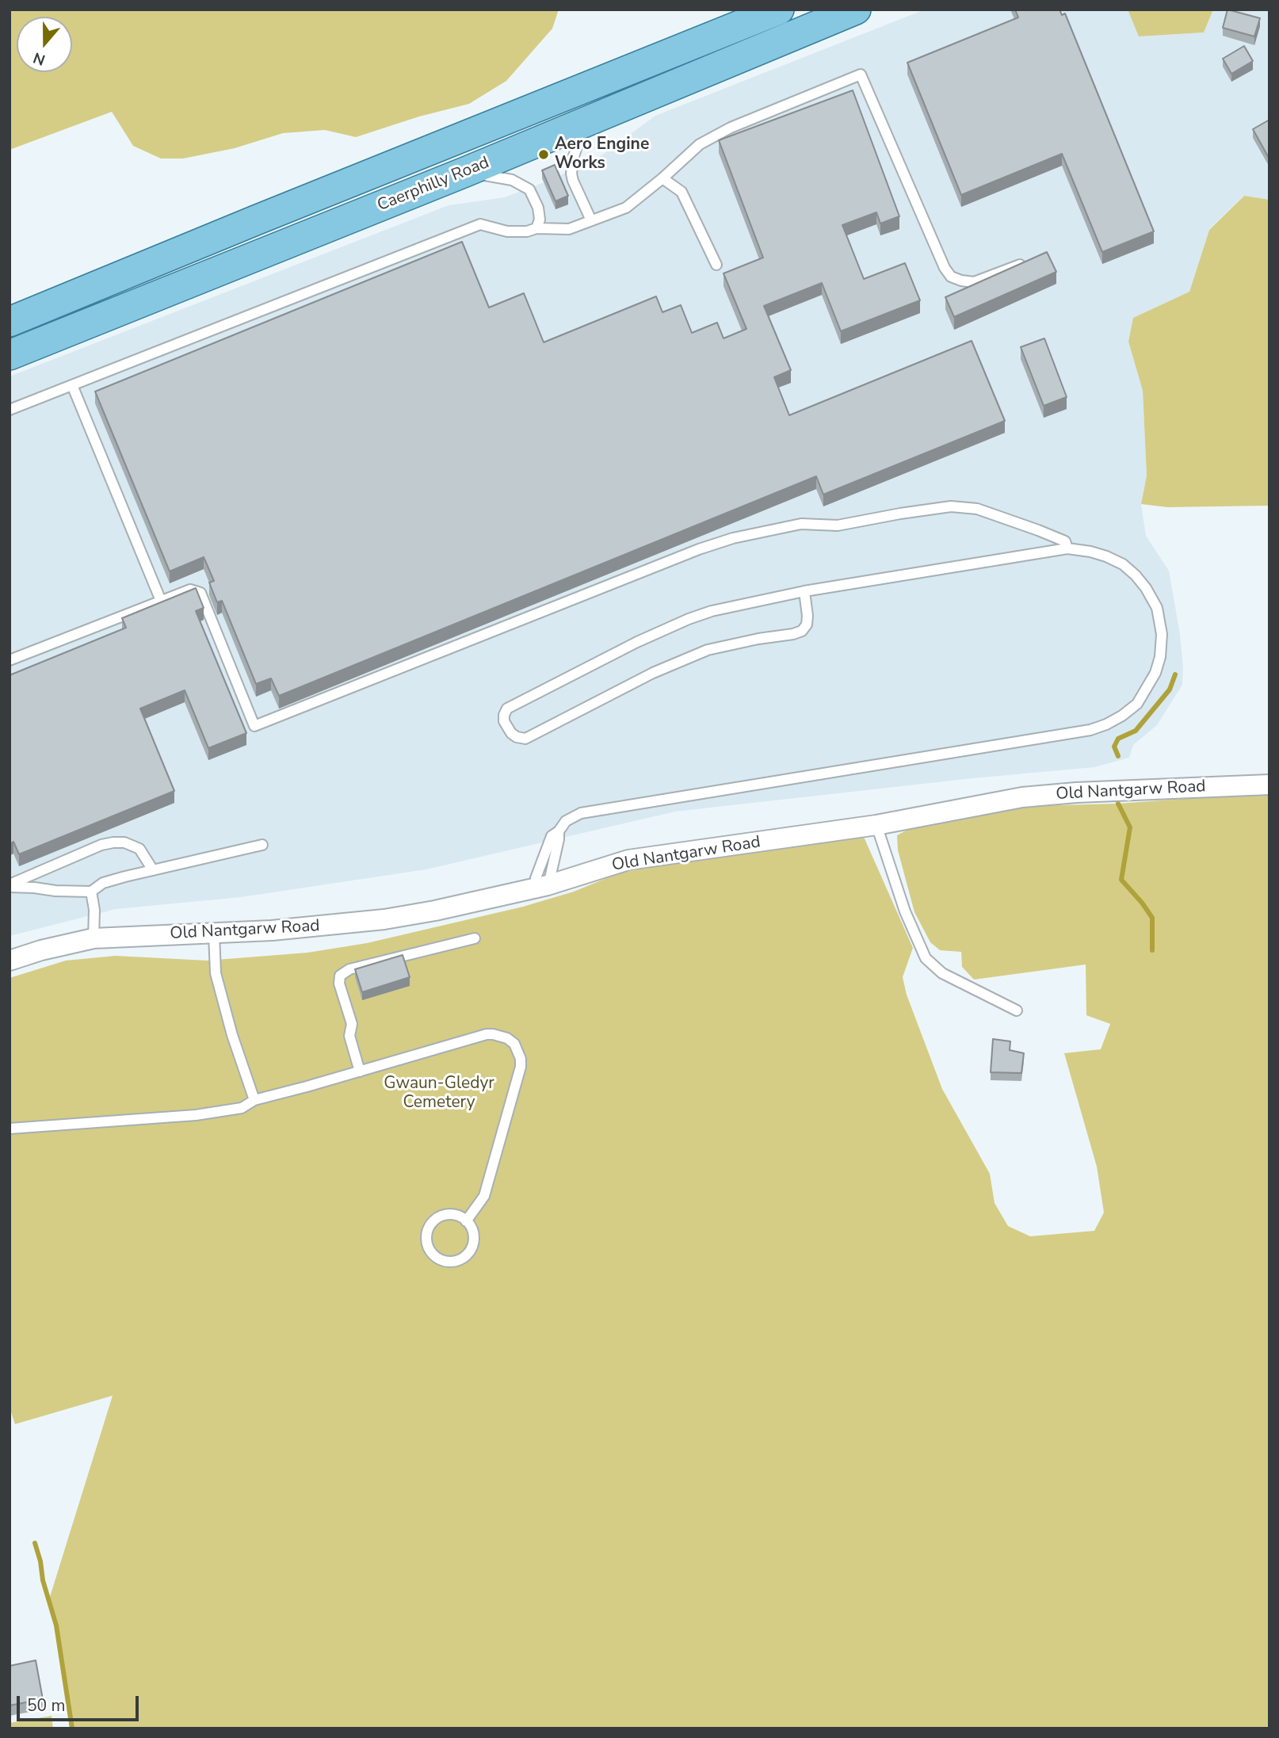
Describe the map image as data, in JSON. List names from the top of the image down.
{
  "streets": {
    "main road": ["Caerphilly Road"],
    "street": ["Old Nantgarw Road"]
  },
  "parks": ["Gwaun-Gledyr Cemetery"],
  "places": ["Aero Engine Works"],
  "scale_bar": "50 m",
  "north": "bottom"
}
